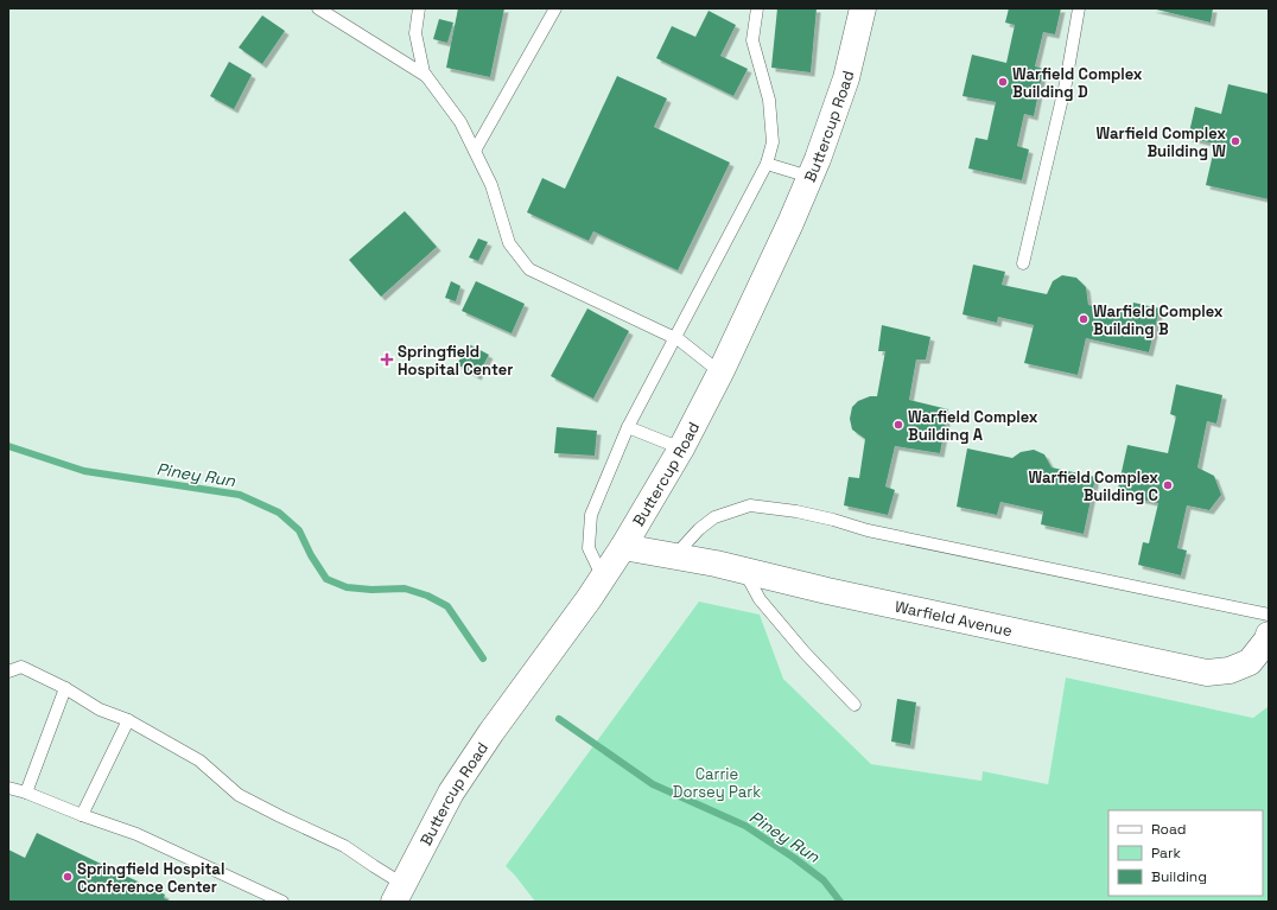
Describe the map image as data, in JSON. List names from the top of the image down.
{
  "streets": {
    "street": ["Buttercup Road", "Warfield Avenue"]
  },
  "crossings": [
    ["Buttercup Road", "Warfield Avenue"]
  ],
  "water": ["Piney Run"],
  "parks": ["Carrie Dorsey Park"],
  "places": {
    "other": [
      "Warfield Complex Building D",
      "Warfield Complex Building W",
      "Warfield Complex Building B",
      "Warfield Complex Building A",
      "Warfield Complex Building C",
      "Springfield Hospital Conference Center"
    ],
    "health": ["Springfield Hospital Center"]
  },
  "legend": ["Road", "Park", "Building"]
}
